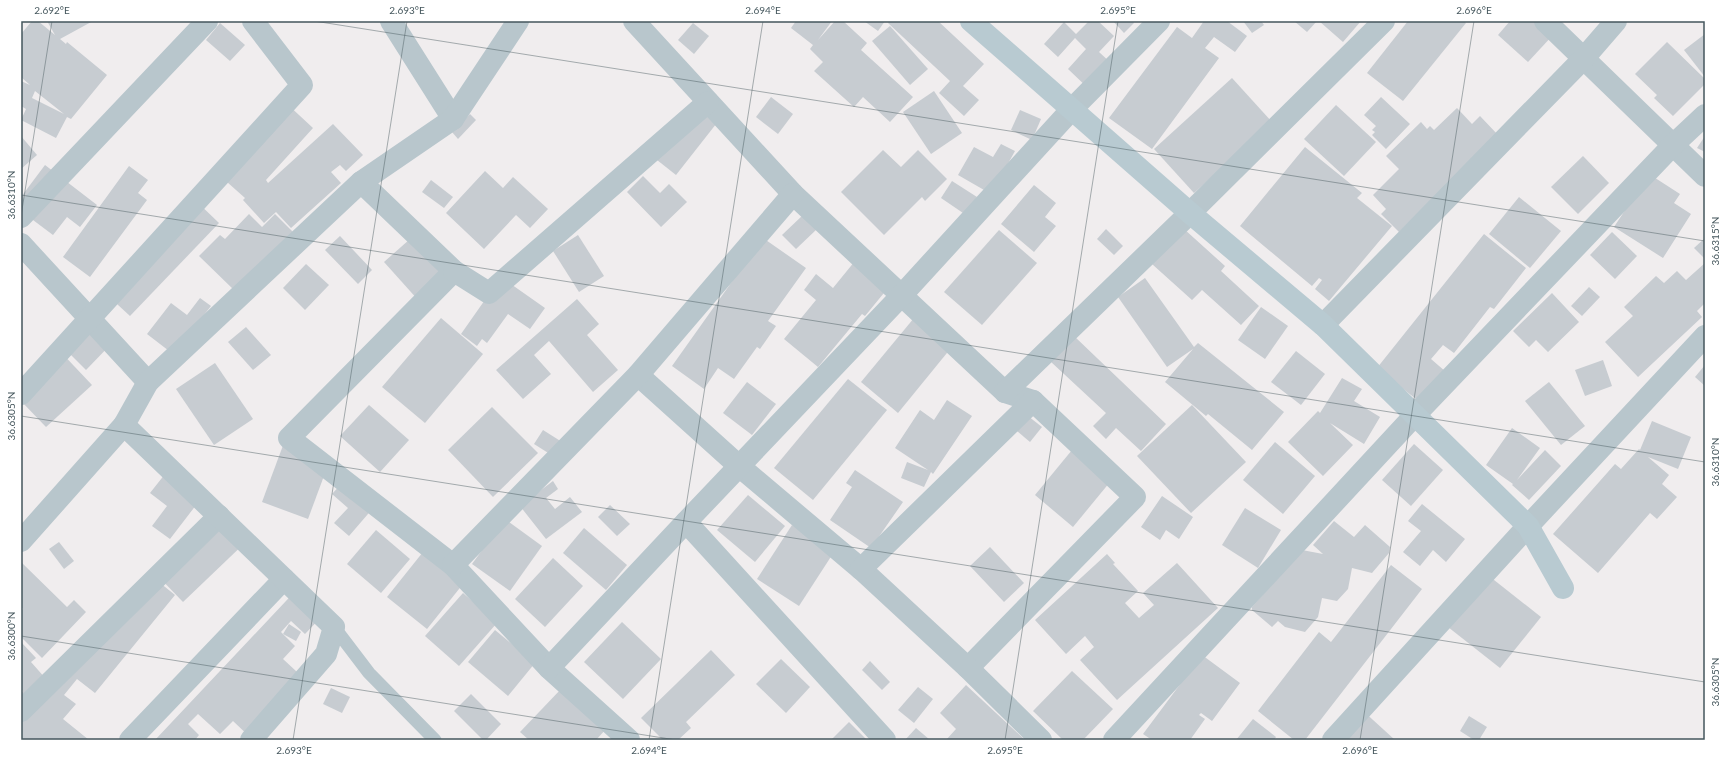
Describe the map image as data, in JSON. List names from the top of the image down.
{
  "coordinates": [
    "2.692°E",
    "2.693°E",
    "2.694°E",
    "2.695°E",
    "2.696°E",
    "36.6310°N",
    "36.6315°N",
    "36.6305°N",
    "36.6300°N"
  ]
}
